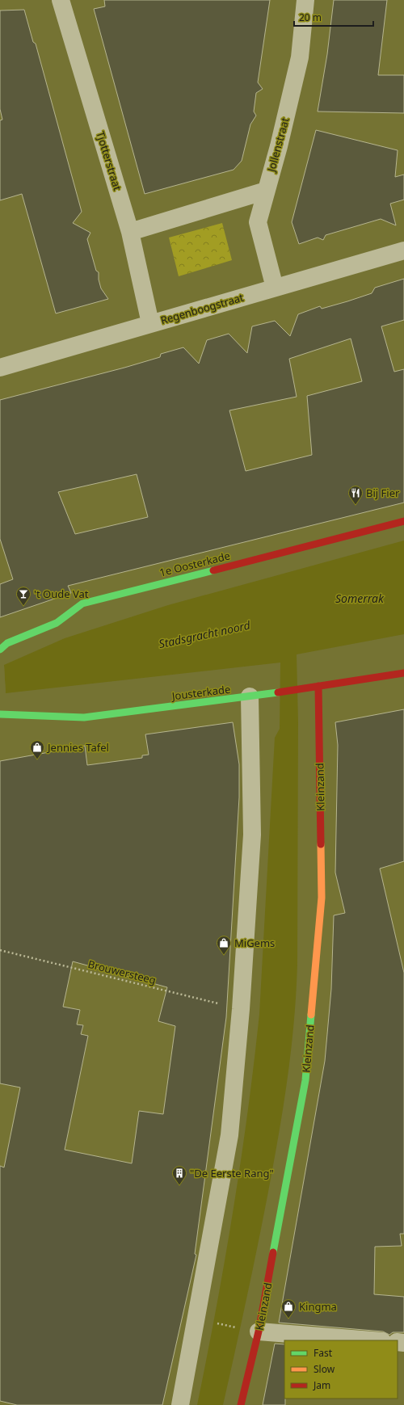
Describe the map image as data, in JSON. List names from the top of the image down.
{
  "streets": {
    "street": [
      "Jollenstraat",
      "Tjotterstraat",
      "Regenboogstraat",
      "1e Oosterkade",
      "Jousterkade",
      "Kleinzand"
    ],
    "path": ["Brouwersteeg"]
  },
  "crossings": [
    ["Jollenstraat", "Regenboogstraat"],
    ["Tjotterstraat", "Regenboogstraat"],
    ["Jousterkade", "Kleinzand"]
  ],
  "water": ["Somerrak", "Stadsgracht noord"],
  "places": {
    "restaurant": ["Bij Fier"],
    "bar": ["'t Oude Vat"],
    "shop": ["Jennies Tafel", "MiGems", "Kingma"],
    "building": ["\"De Eerste Rang\""]
  },
  "legend": ["Fast", "Slow", "Jam"],
  "scale_bar": "20 m"
}
